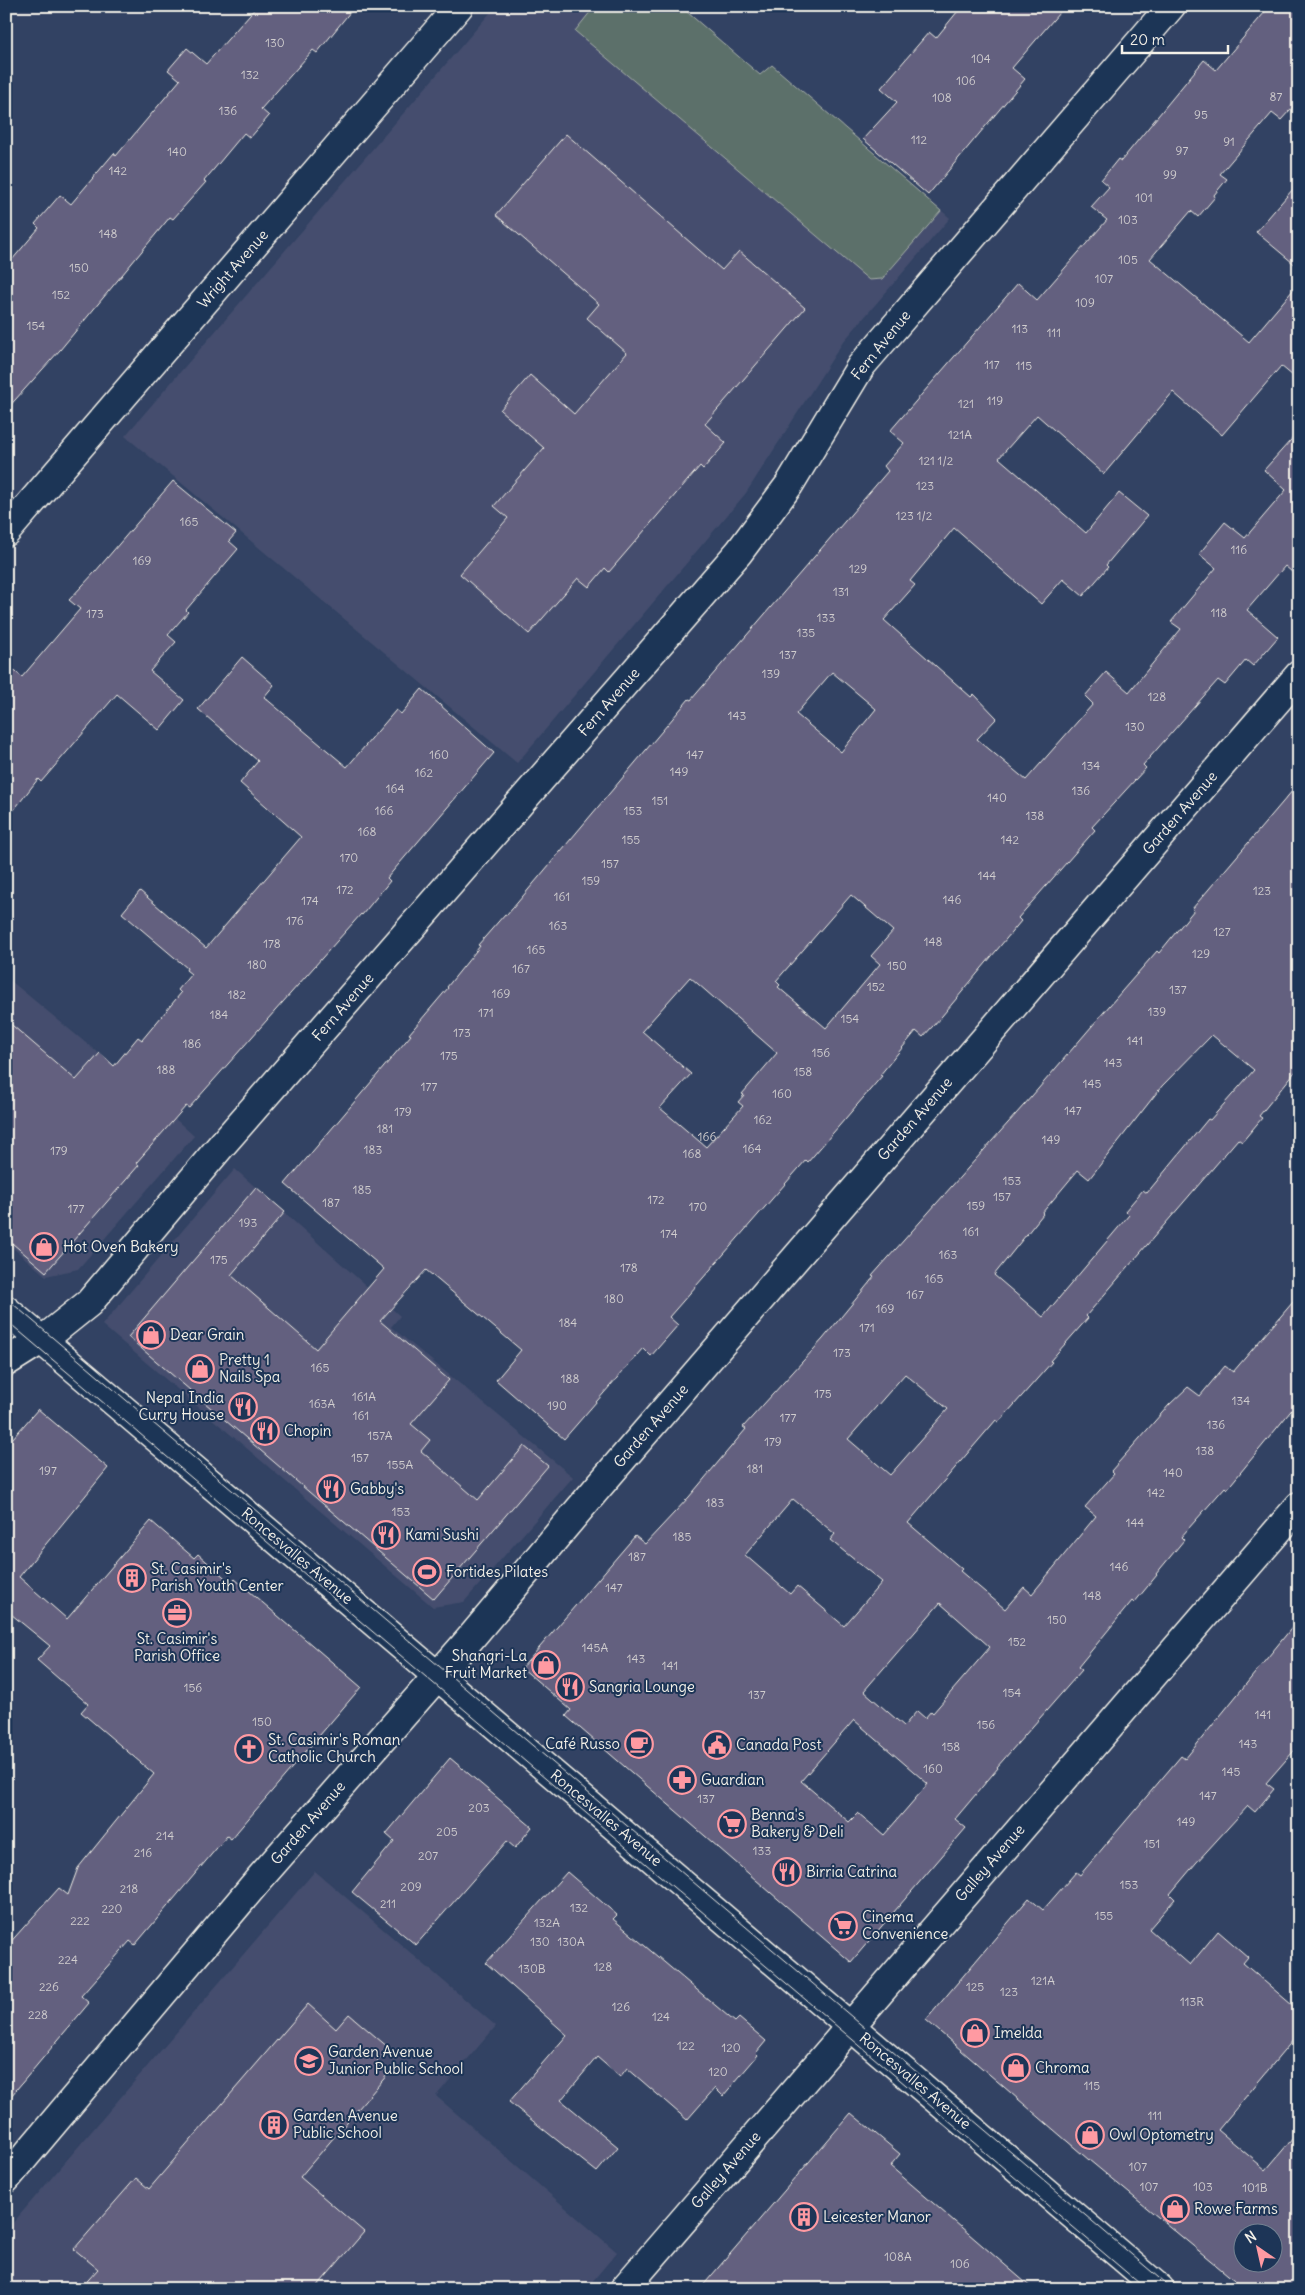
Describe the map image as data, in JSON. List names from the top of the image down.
{
  "streets": {
    "street": [
      "Wright Avenue",
      "Fern Avenue",
      "Garden Avenue",
      "Roncesvalles Avenue",
      "Galley Avenue"
    ]
  },
  "crossings": [
    ["Fern Avenue", "Roncesvalles Avenue"],
    ["Garden Avenue", "Roncesvalles Avenue"],
    ["Roncesvalles Avenue", "Galley Avenue"]
  ],
  "places": {
    "shop": [
      "Hot Oven Bakery",
      "Dear Grain",
      "Pretty 1 Nails Spa",
      "Shangri-La Fruit Market",
      "Imelda",
      "Chroma",
      "Owl Optometry",
      "Rowe Farms"
    ],
    "restaurant": [
      "Nepal India Curry House",
      "Chopin",
      "Gabby's",
      "Kami Sushi",
      "Sangria Lounge",
      "Birria Catrina"
    ],
    "sports": ["Fortides Pilates"],
    "building": ["St. Casimir's Parish Youth Center", "Garden Avenue Public School", "Leicester Manor"],
    "office": ["St. Casimir's Parish Office"],
    "cafe": ["Café Russo"],
    "public building": ["Canada Post"],
    "church": ["St. Casimir's Roman Catholic Church"],
    "pharmacy": ["Guardian"],
    "supermarket": ["Benna's Bakery & Deli", "Cinema Convenience"],
    "school or university": ["Garden Avenue Junior Public School"]
  },
  "house_numbers": [
    "130",
    "104",
    "132",
    "106",
    "87",
    "108",
    "136",
    "95",
    "112",
    "91",
    "97",
    "140",
    "142",
    "99",
    "101",
    "103",
    "148",
    "105",
    "150",
    "107",
    "152",
    "109",
    "154",
    "113",
    "111",
    "117",
    "115",
    "119",
    "121",
    "121A",
    "121 1/2",
    "123",
    "123 1/2",
    "165",
    "116",
    "169",
    "129",
    "131",
    "118",
    "173",
    "133",
    "135",
    "137",
    "139",
    "128",
    "143",
    "130",
    "160",
    "147",
    "134",
    "149",
    "162",
    "164",
    "136",
    "140",
    "151",
    "166",
    "153",
    "138",
    "168",
    "155",
    "142",
    "170",
    "157",
    "144",
    "159",
    "172",
    "123",
    "161",
    "146",
    "174",
    "176",
    "163",
    "127",
    "148",
    "178",
    "165",
    "129",
    "180",
    "150",
    "167",
    "152",
    "137",
    "169",
    "182",
    "139",
    "171",
    "184",
    "154",
    "173",
    "141",
    "186",
    "156",
    "175",
    "143",
    "188",
    "158",
    "145",
    "177",
    "160",
    "147",
    "179",
    "162",
    "181",
    "166",
    "149",
    "164",
    "183",
    "179",
    "168",
    "153",
    "185",
    "157",
    "172",
    "187",
    "159",
    "170",
    "177",
    "193",
    "161",
    "174",
    "163",
    "175",
    "178",
    "165",
    "167",
    "180",
    "169",
    "184",
    "171",
    "173",
    "165",
    "188",
    "175",
    "161A",
    "134",
    "163A",
    "190",
    "161",
    "177",
    "136",
    "157A",
    "179",
    "138",
    "157",
    "155A",
    "181",
    "197",
    "140",
    "142",
    "183",
    "153",
    "144",
    "185",
    "187",
    "146",
    "147",
    "148",
    "150",
    "152",
    "145A",
    "143",
    "141",
    "156",
    "154",
    "137",
    "141",
    "150",
    "156",
    "143",
    "158",
    "160",
    "145",
    "147",
    "137",
    "203",
    "149",
    "205",
    "214",
    "151",
    "133",
    "216",
    "207",
    "153",
    "209",
    "218",
    "211",
    "132",
    "220",
    "155",
    "222",
    "132A",
    "130",
    "130A",
    "224",
    "128",
    "130B",
    "121A",
    "226",
    "125",
    "123",
    "113R",
    "126",
    "228",
    "124",
    "122",
    "120",
    "120",
    "115",
    "111",
    "107",
    "107",
    "103",
    "101B",
    "108A",
    "106"
  ],
  "scale_bar": "20 m",
  "north": "top left"
}
